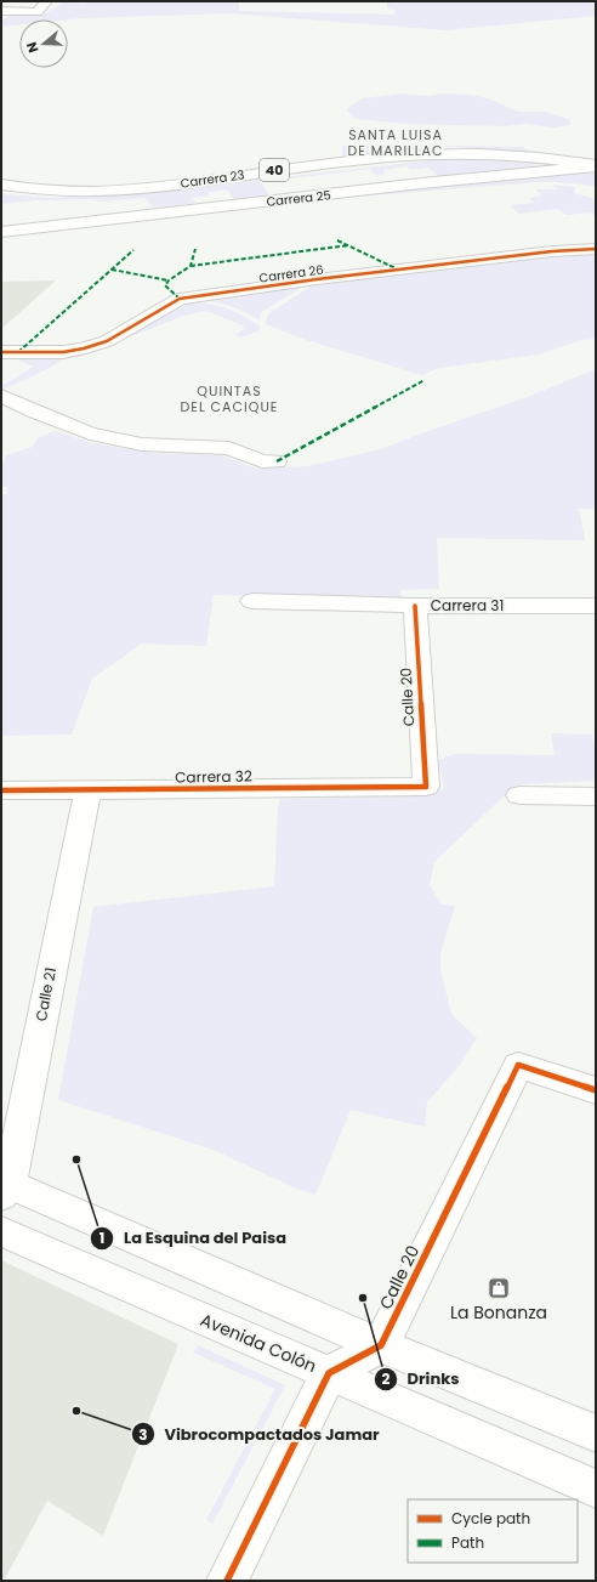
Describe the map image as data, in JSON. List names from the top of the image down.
{
  "streets": {
    "main road": [
      "40",
      "Carrera 23",
      "Carrera 25",
      "Carrera 26",
      "Carrera 31",
      "Calle 20",
      "Carrera 32",
      "Calle 21",
      "Avenida Colón"
    ]
  },
  "crossings": [
    ["Carrera 23", "Carrera 25"],
    ["Carrera 31", "Calle 20"],
    ["Calle 20", "Carrera 32"],
    ["Carrera 32", "Calle 21"]
  ],
  "districts": ["SANTA LUISA DE MARILLAC", "QUINTAS DEL CACIQUE"],
  "places": {
    "other": ["La Esquina del Paisa", "Drinks", "Vibrocompactados Jamar"],
    "shop": ["La Bonanza"]
  },
  "legend": ["Cycle path", "Path"],
  "north": "left"
}
